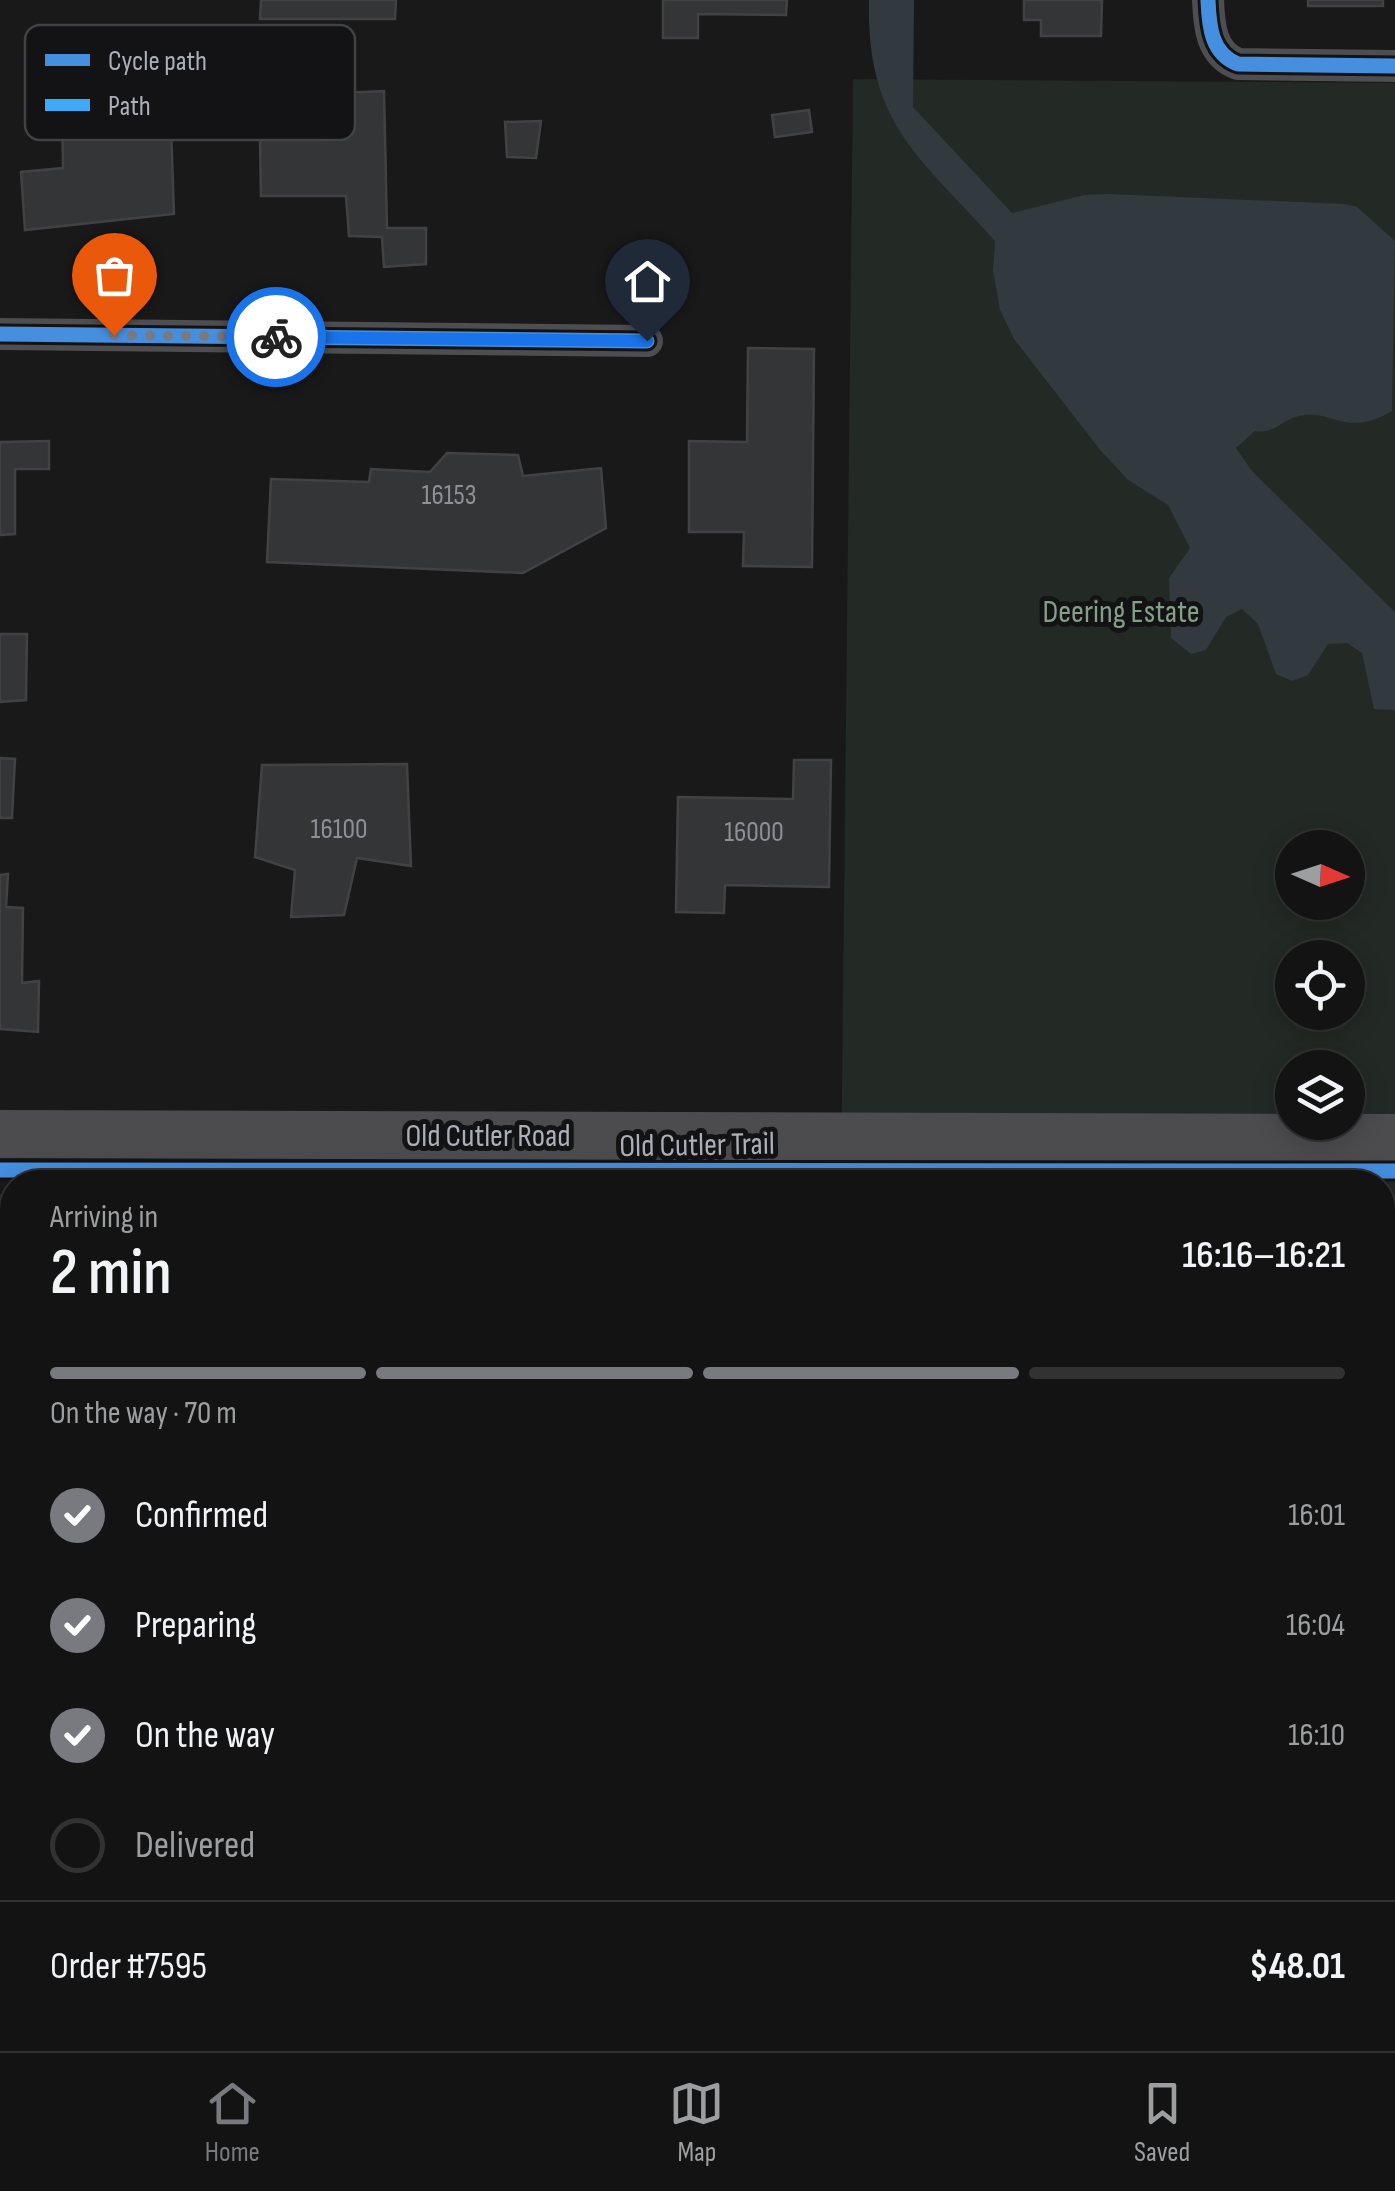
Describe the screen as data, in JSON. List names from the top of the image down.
{
  "streets": {
    "main road": ["Old Cutler Road"]
  },
  "parks": ["Deering Estate"],
  "house_numbers": ["16153", "16100", "16000"],
  "legend": ["Cycle path", "Path"],
  "north": "right",
  "page": {
    "heading": ["2 min", "Arriving in", "16:16–16:21"],
    "panel": ["Order #7595", "$48.01"],
    "bar": "On the way · 70 m",
    "list": [
      ["Confirmed", "16:01"],
      ["Preparing", "16:04"],
      ["On the way", "16:10"],
      "Delivered"
    ],
    "tabs": ["Home", "Map", "Saved"]
  }
}
